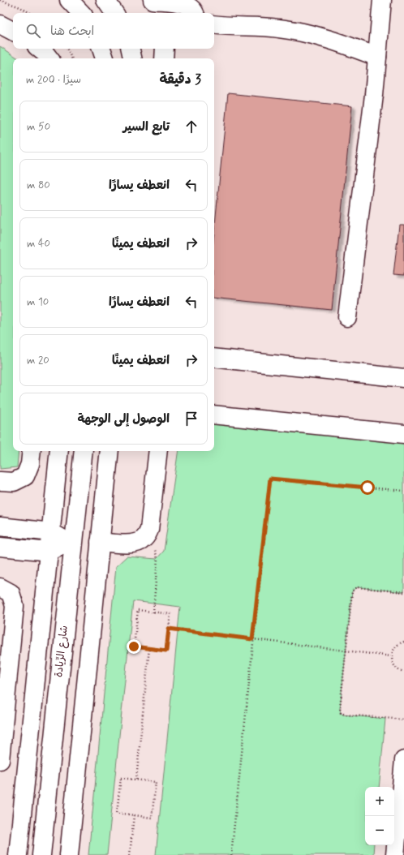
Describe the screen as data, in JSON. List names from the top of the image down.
{
  "streets": {
    "street": ["شارع الرِّيادة"]
  },
  "page": {
    "search": "ابحث هنا",
    "heading": ["3 دقيقة", "سيرًا · 200 m"],
    "list": [
      ["تابع السير", "50 m"],
      ["انعطف يسارًا", "80 m"],
      ["انعطف يمينًا", "40 m"],
      ["انعطف يسارًا", "10 m"],
      ["انعطف يمينًا", "20 m"],
      "الوصول إلى الوجهة"
    ],
    "map_buttons": ["+", "−"]
  }
}
